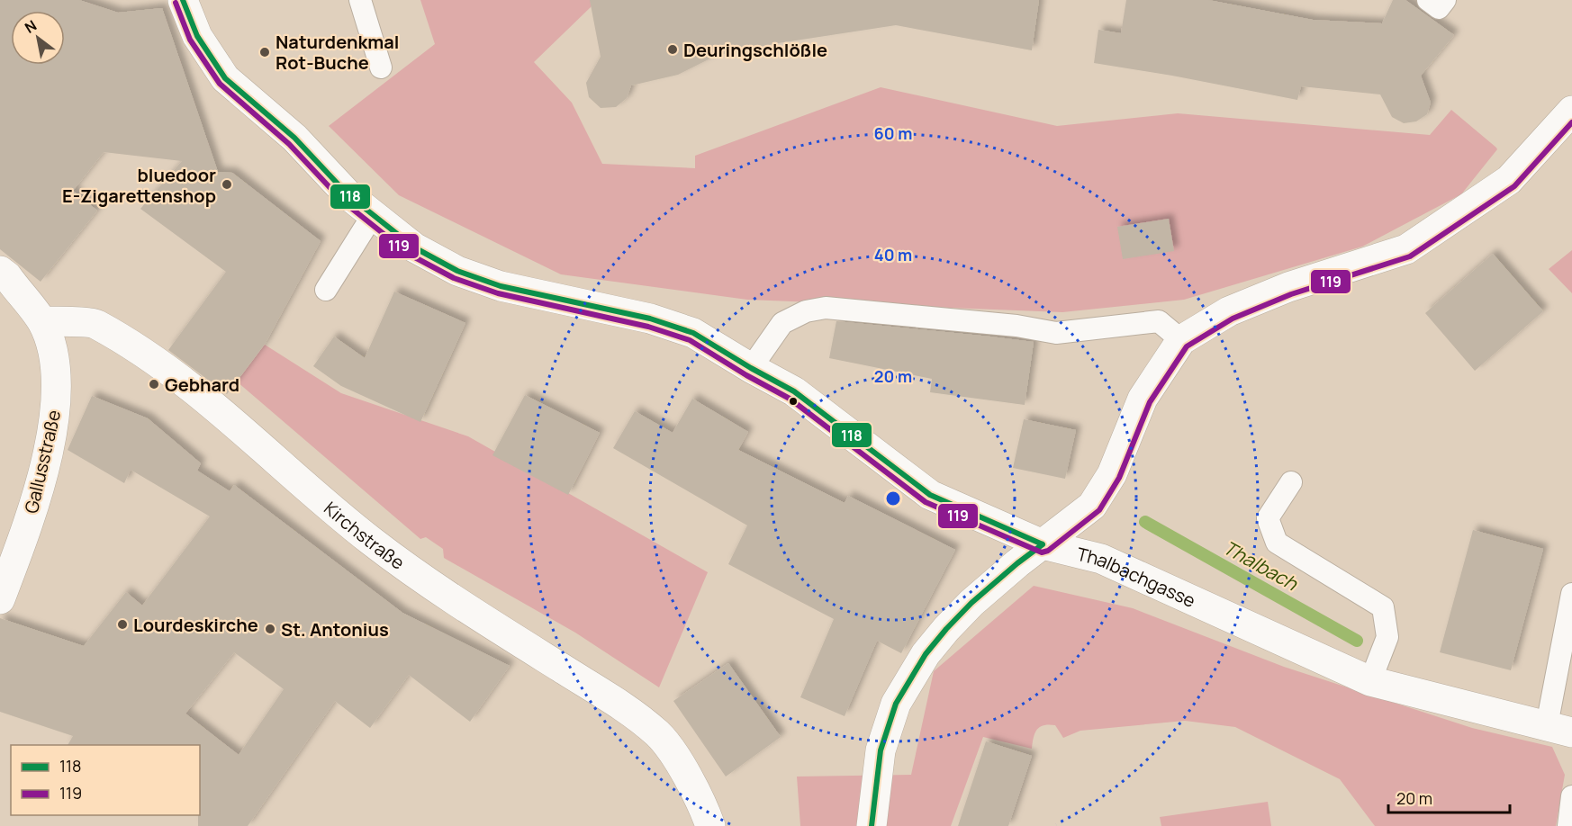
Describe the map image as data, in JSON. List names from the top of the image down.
{
  "streets": {
    "street": ["Gallusstraße", "Kirchstraße", "Thalbachgasse"]
  },
  "crossings": [
    ["Gallusstraße", "Kirchstraße"]
  ],
  "water": ["Thalbach"],
  "places": [
    "Deuringschlößle",
    "Naturdenkmal Rot-Buche",
    "bluedoor E-Zigarettenshop",
    "Gebhard",
    "Lourdeskirche",
    "St. Antonius"
  ],
  "lines": ["transit line 118", "transit line 119"],
  "legend": ["118", "119"],
  "scale_bar": "20 m",
  "north": "top left",
  "rings": ["60 m", "40 m", "20 m"]
}
